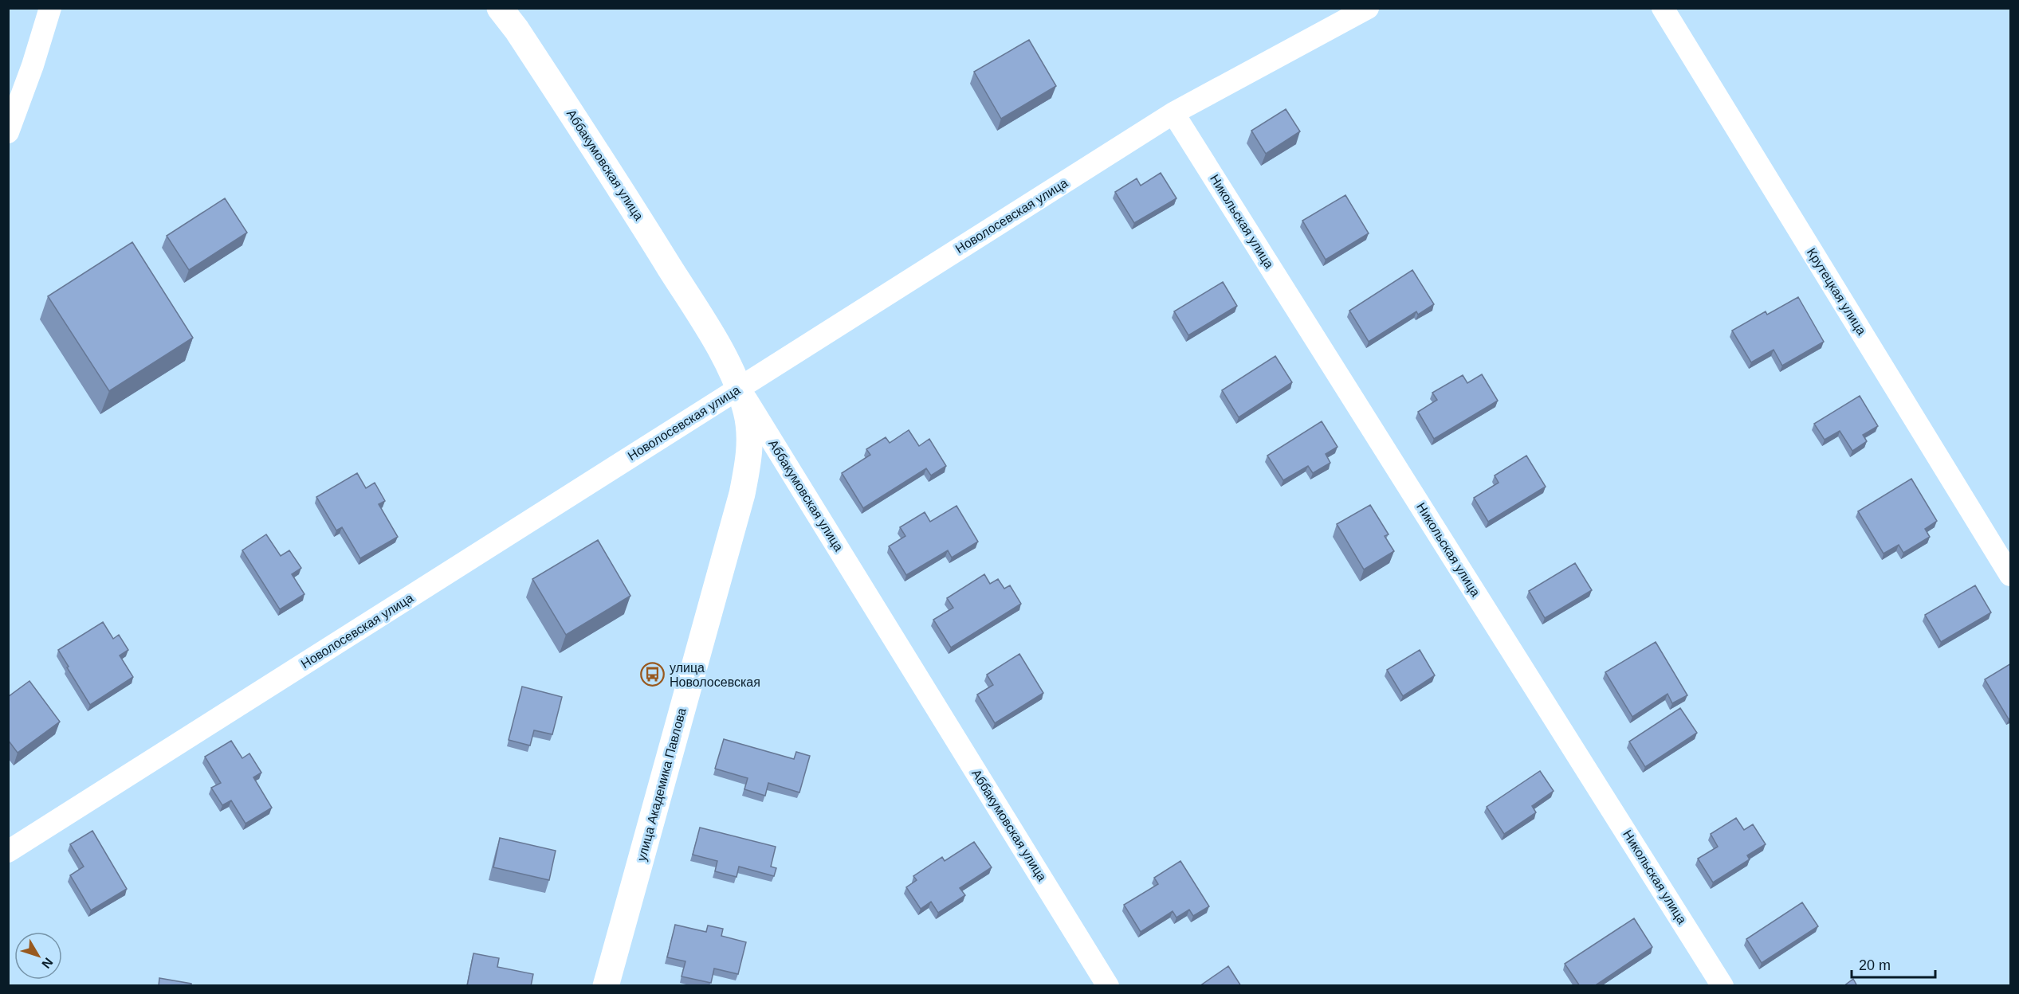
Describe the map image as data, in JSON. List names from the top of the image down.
{
  "streets": {
    "street": [
      "Аббакумовская улица",
      "Новолосевская улица",
      "Никольская улица",
      "Крутецкая улица",
      "улица Академика Павлова"
    ]
  },
  "crossings": [
    ["Аббакумовская улица", "Новолосевская улица"],
    ["Аббакумовская улица", "улица Академика Павлова"],
    ["Новолосевская улица", "Никольская улица"],
    ["Новолосевская улица", "улица Академика Павлова"]
  ],
  "places": {
    "bus stop": ["улица Новолосевская"]
  },
  "scale_bar": "20 m",
  "north": "bottom right"
}
